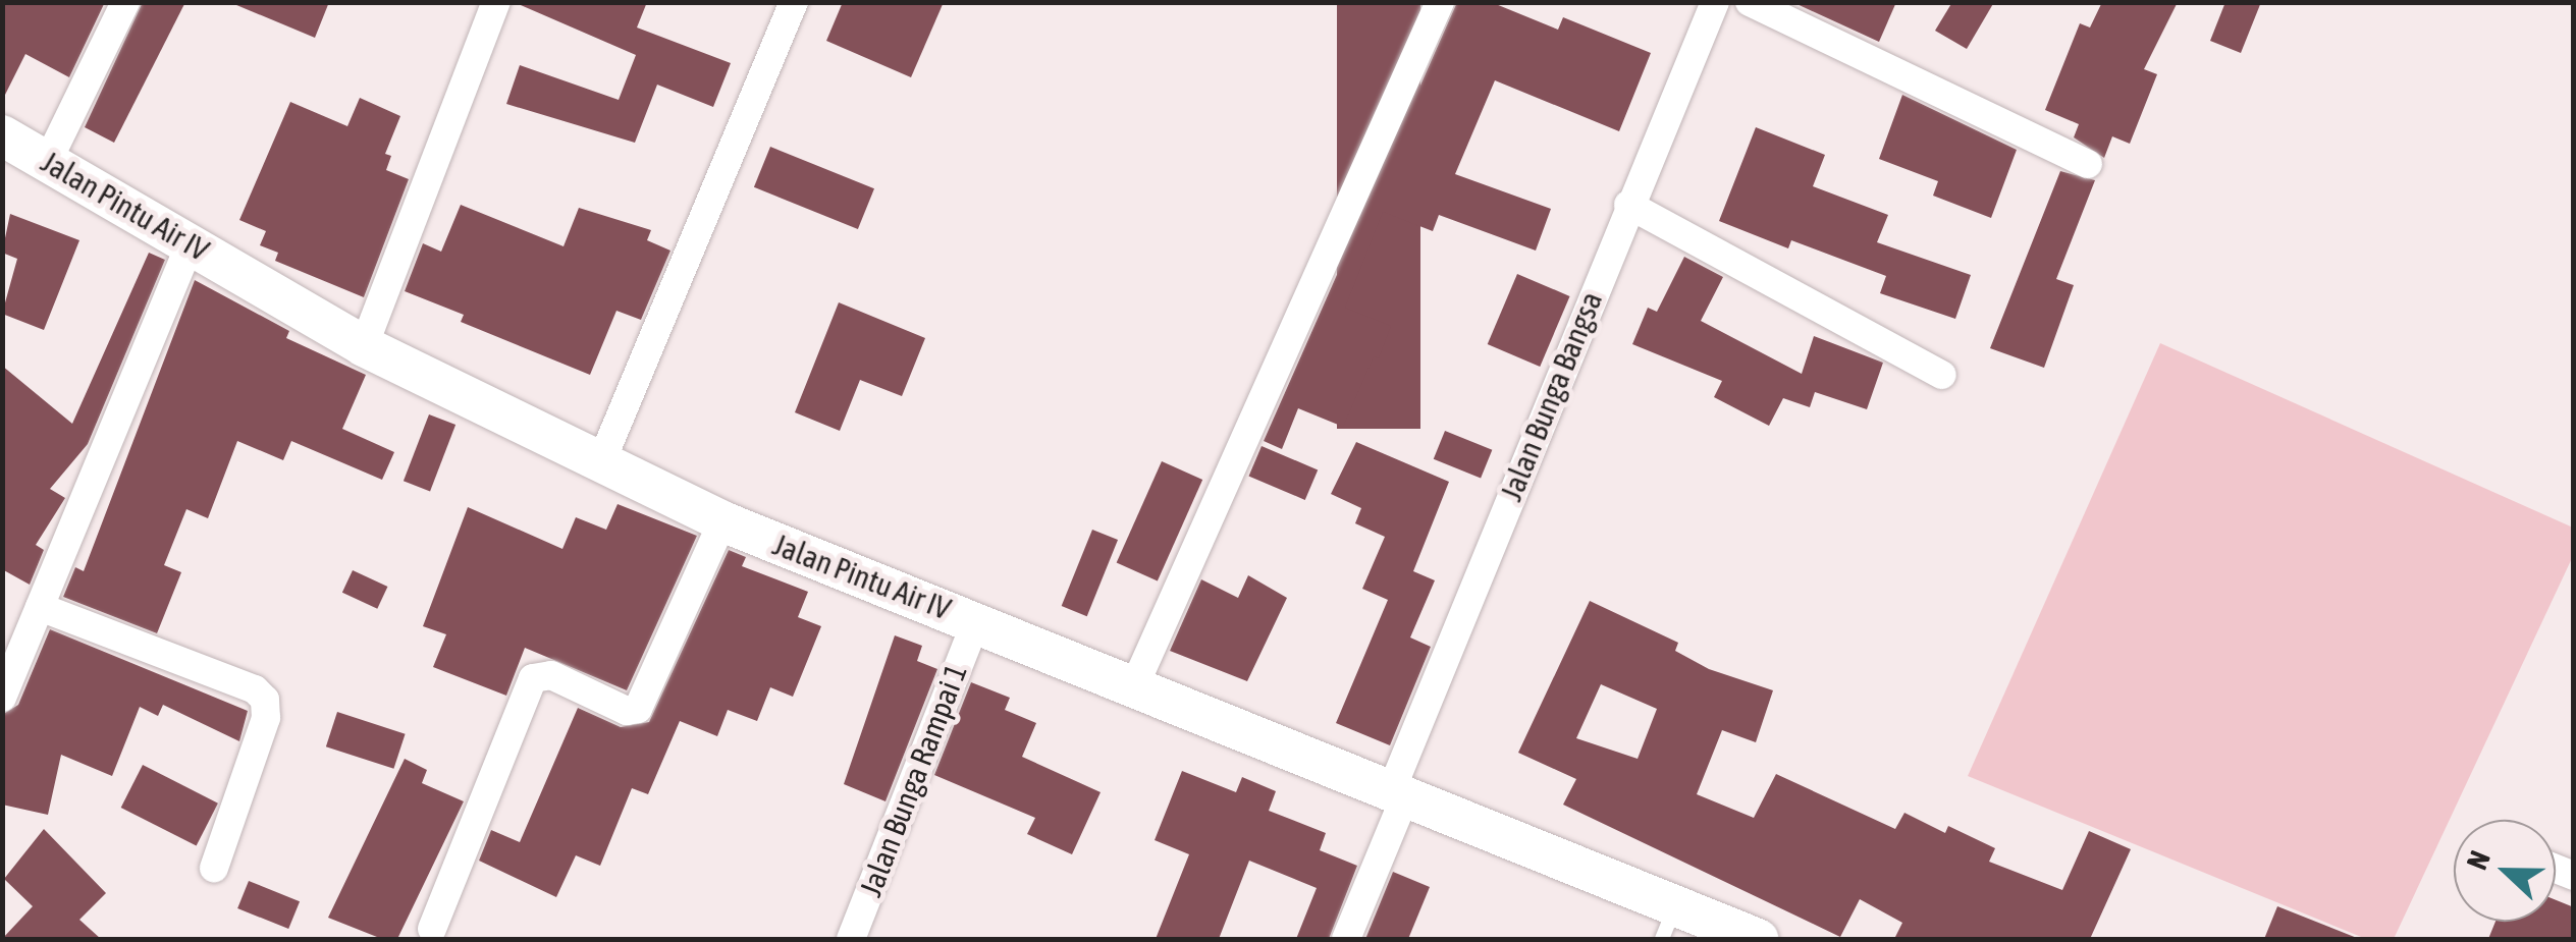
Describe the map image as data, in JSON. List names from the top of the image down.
{
  "streets": {
    "main road": ["Jalan Pintu Air IV"],
    "street": ["Jalan Bunga Bangsa", "Jalan Bunga Rampai 1"]
  },
  "crossings": [
    ["Jalan Pintu Air IV", "Jalan Bunga Bangsa"],
    ["Jalan Pintu Air IV", "Jalan Bunga Rampai 1"]
  ],
  "north": "left"
}
